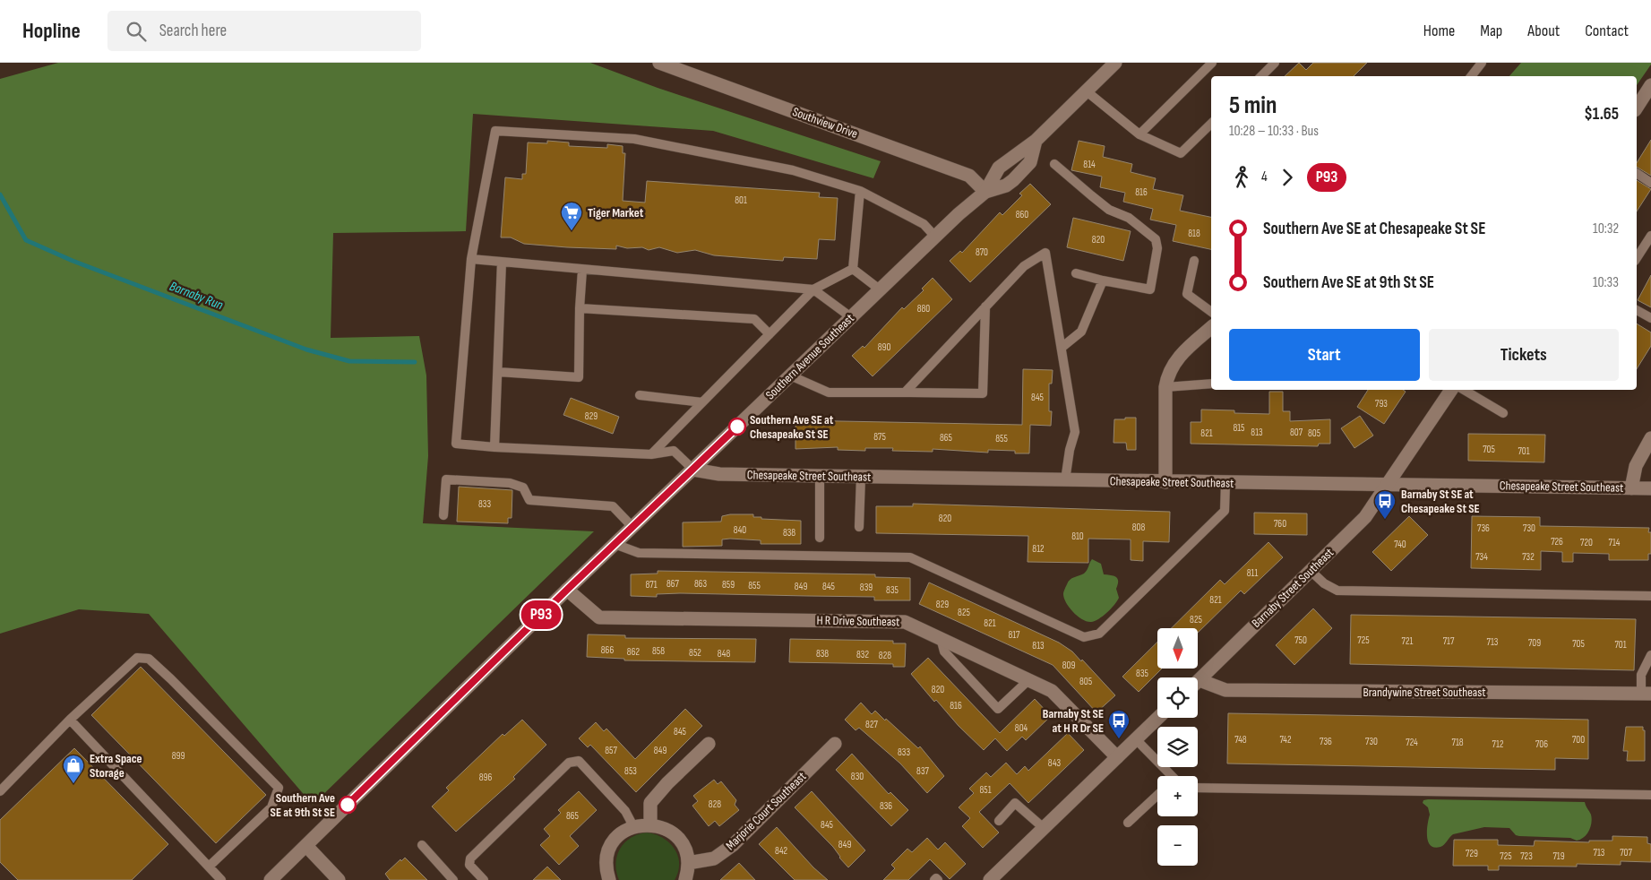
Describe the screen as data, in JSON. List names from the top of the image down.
{
  "streets": {
    "street": [
      "Southview Drive",
      "Southern Avenue Southeast",
      "Chesapeake Street Southeast",
      "Barnaby Street Southeast",
      "H R Drive Southeast",
      "Brandywine Street Southeast",
      "Marjorie Court Southeast"
    ]
  },
  "crossings": [
    ["Southview Drive", "Southern Avenue Southeast"],
    ["Southern Avenue Southeast", "Chesapeake Street Southeast"],
    ["Southern Avenue Southeast", "H R Drive Southeast"],
    ["Chesapeake Street Southeast", "Barnaby Street Southeast"]
  ],
  "water": ["Barnaby Run"],
  "places": {
    "supermarket": ["Tiger Market"],
    "other": ["Southern Ave SE at Chesapeake St SE", "Southern Ave SE at 9th St SE"],
    "bus stop": ["Barnaby St SE at Chesapeake St SE", "Barnaby St SE at H R Dr SE"],
    "shop": ["Extra Space Storage"]
  },
  "lines": ["bus line P93"],
  "house_numbers": [
    "814",
    "816",
    "801",
    "860",
    "818",
    "820",
    "870",
    "880",
    "890",
    "845",
    "793",
    "829",
    "815",
    "813",
    "807",
    "821",
    "805",
    "875",
    "865",
    "855",
    "705",
    "701",
    "833",
    "820",
    "760",
    "808",
    "736",
    "730",
    "840",
    "838",
    "810",
    "726",
    "720",
    "714",
    "740",
    "812",
    "734",
    "732",
    "811",
    "867",
    "863",
    "871",
    "859",
    "855",
    "849",
    "845",
    "839",
    "835",
    "821",
    "829",
    "825",
    "825",
    "821",
    "817",
    "750",
    "725",
    "721",
    "717",
    "713",
    "709",
    "705",
    "701",
    "813",
    "866",
    "858",
    "862",
    "852",
    "848",
    "838",
    "832",
    "828",
    "809",
    "835",
    "805",
    "820",
    "816",
    "827",
    "804",
    "845",
    "748",
    "742",
    "700",
    "736",
    "730",
    "724",
    "718",
    "712",
    "706",
    "857",
    "849",
    "833",
    "899",
    "843",
    "853",
    "837",
    "830",
    "896",
    "851",
    "828",
    "836",
    "865",
    "845",
    "849",
    "842",
    "713",
    "707",
    "729",
    "725",
    "723",
    "719"
  ],
  "north": "bottom",
  "page": {
    "header": "Hopline",
    "search": "Search here",
    "nav": [
      "Home",
      "Map",
      "About",
      "Contact"
    ],
    "on_map": "P93",
    "heading": ["5 min", "10:28 – 10:33 · Bus", "$1.65"],
    "legs": ["4", "P93"],
    "list": [
      {
        "name": "Southern Ave SE at Chesapeake St SE",
        "value": "10:32"
      },
      {
        "name": "Southern Ave SE at 9th St SE",
        "value": "10:33"
      }
    ],
    "buttons": ["Start", "Tickets"],
    "map_buttons": ["+", "−"]
  }
}
